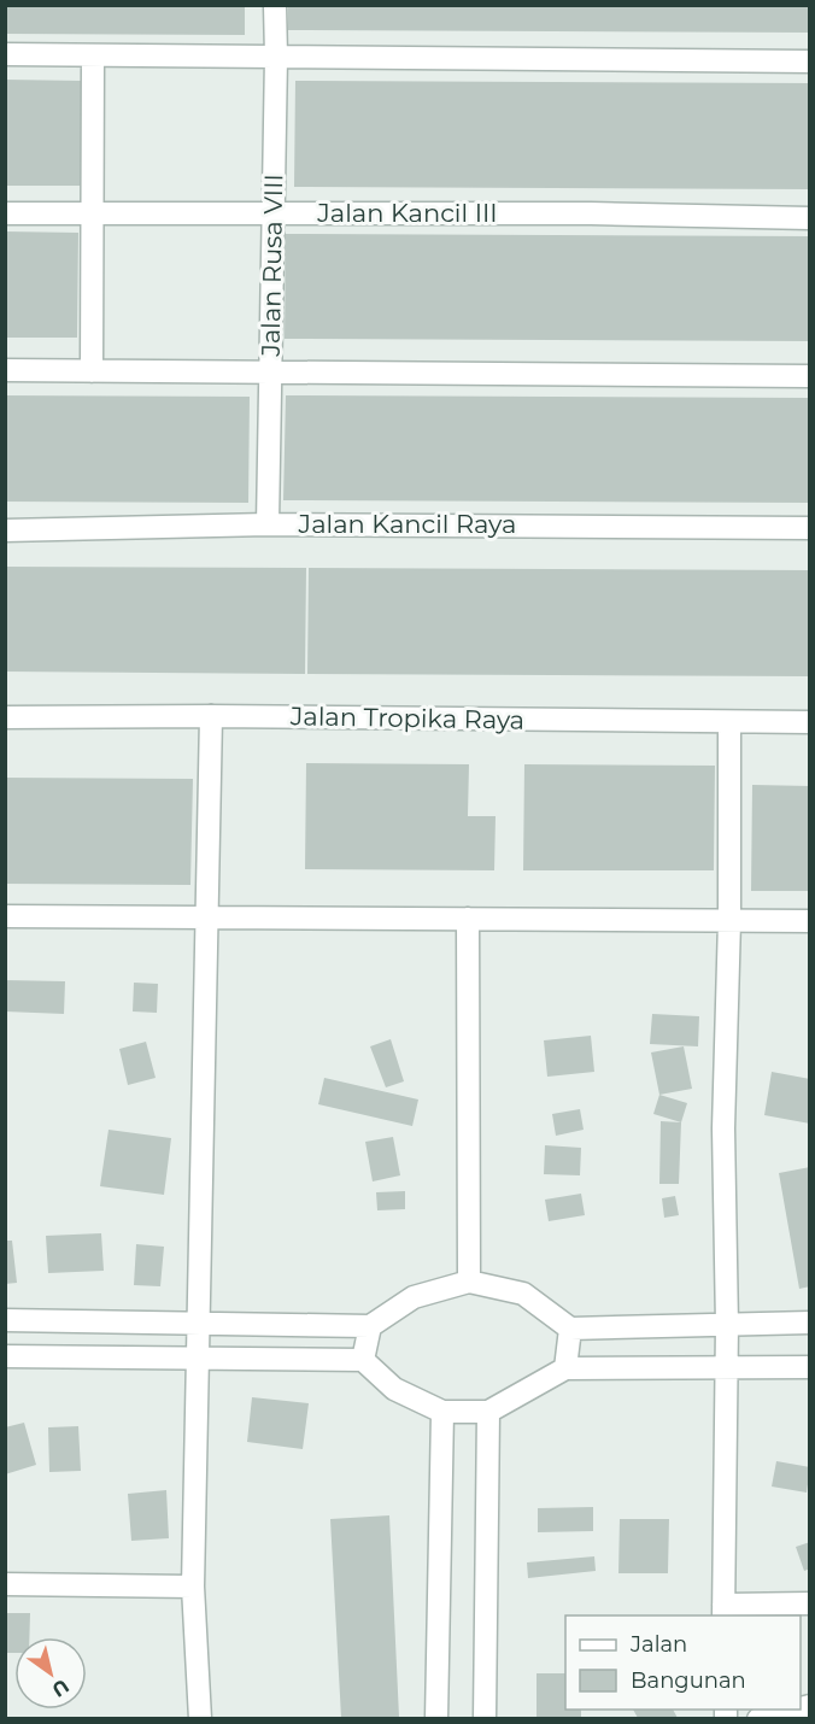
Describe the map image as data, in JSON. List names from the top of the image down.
{
  "streets": {
    "street": [
      "Jalan Kancil III",
      "Jalan Rusa VIII",
      "Jalan Kancil Raya",
      "Jalan Tropika Raya"
    ]
  },
  "crossings": [
    ["Jalan Kancil III", "Jalan Rusa VIII"],
    ["Jalan Rusa VIII", "Jalan Kancil Raya"]
  ],
  "legend": ["Jalan", "Bangunan"],
  "north": "bottom right"
}
